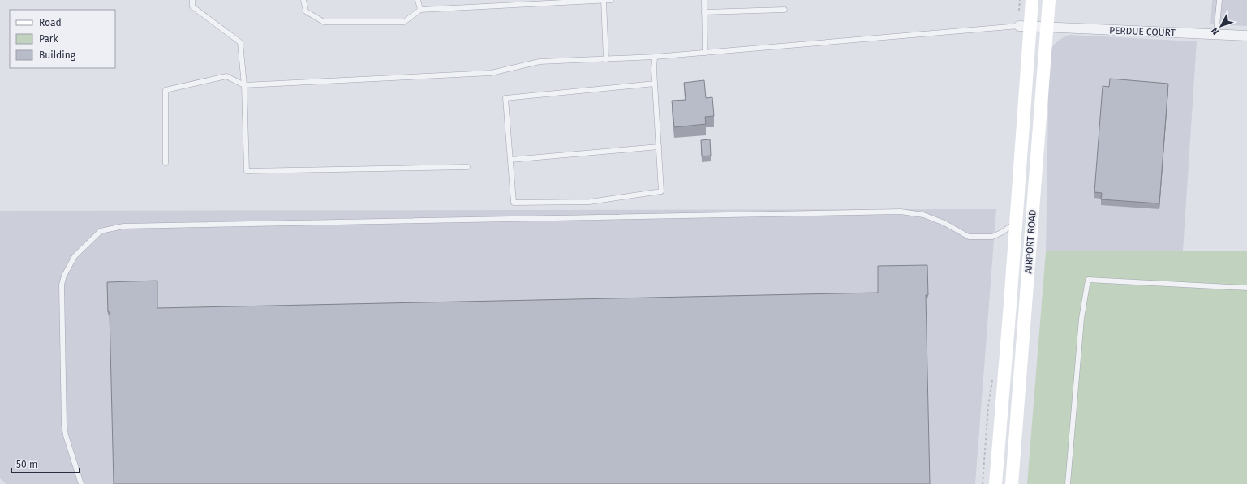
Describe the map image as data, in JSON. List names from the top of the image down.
{
  "streets": {
    "main road": ["AIRPORT ROAD"],
    "street": ["PERDUE COURT"]
  },
  "crossings": [
    ["PERDUE COURT", "AIRPORT ROAD"]
  ],
  "legend": ["Road", "Park", "Building"],
  "scale_bar": "50 m",
  "north": "bottom left"
}
